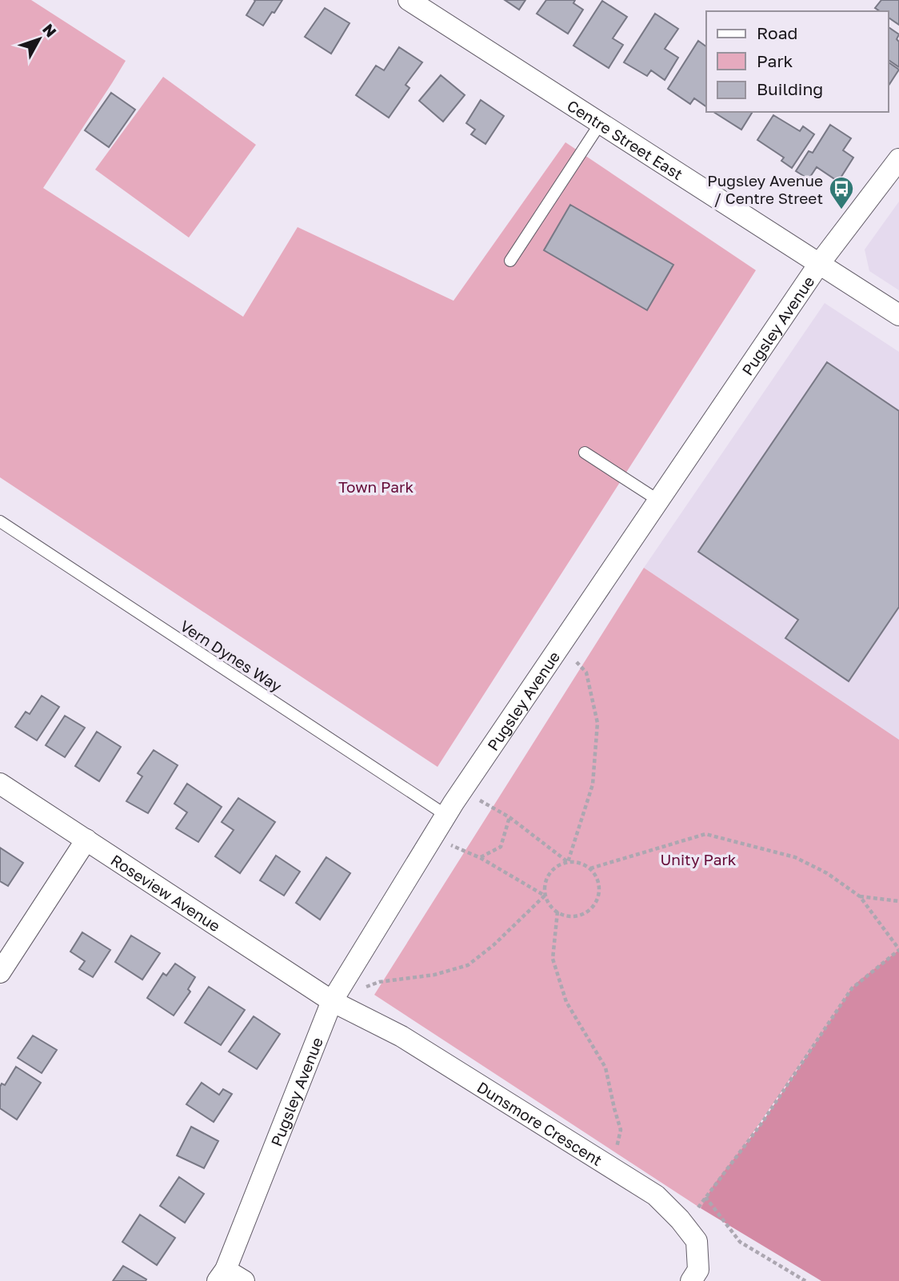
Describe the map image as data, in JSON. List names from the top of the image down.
{
  "streets": {
    "street": [
      "Centre Street East",
      "Pugsley Avenue",
      "Roseview Avenue",
      "Dunsmore Crescent"
    ],
    "lane": ["Vern Dynes Way"]
  },
  "crossings": [
    ["Centre Street East", "Pugsley Avenue"],
    ["Pugsley Avenue", "Vern Dynes Way"],
    ["Pugsley Avenue", "Roseview Avenue"],
    ["Pugsley Avenue", "Dunsmore Crescent"],
    ["Roseview Avenue", "Dunsmore Crescent"]
  ],
  "parks": ["Town Park", "Unity Park"],
  "places": {
    "bus stop": ["Pugsley Avenue / Centre Street"]
  },
  "legend": ["Road", "Park", "Building"],
  "north": "top right"
}
